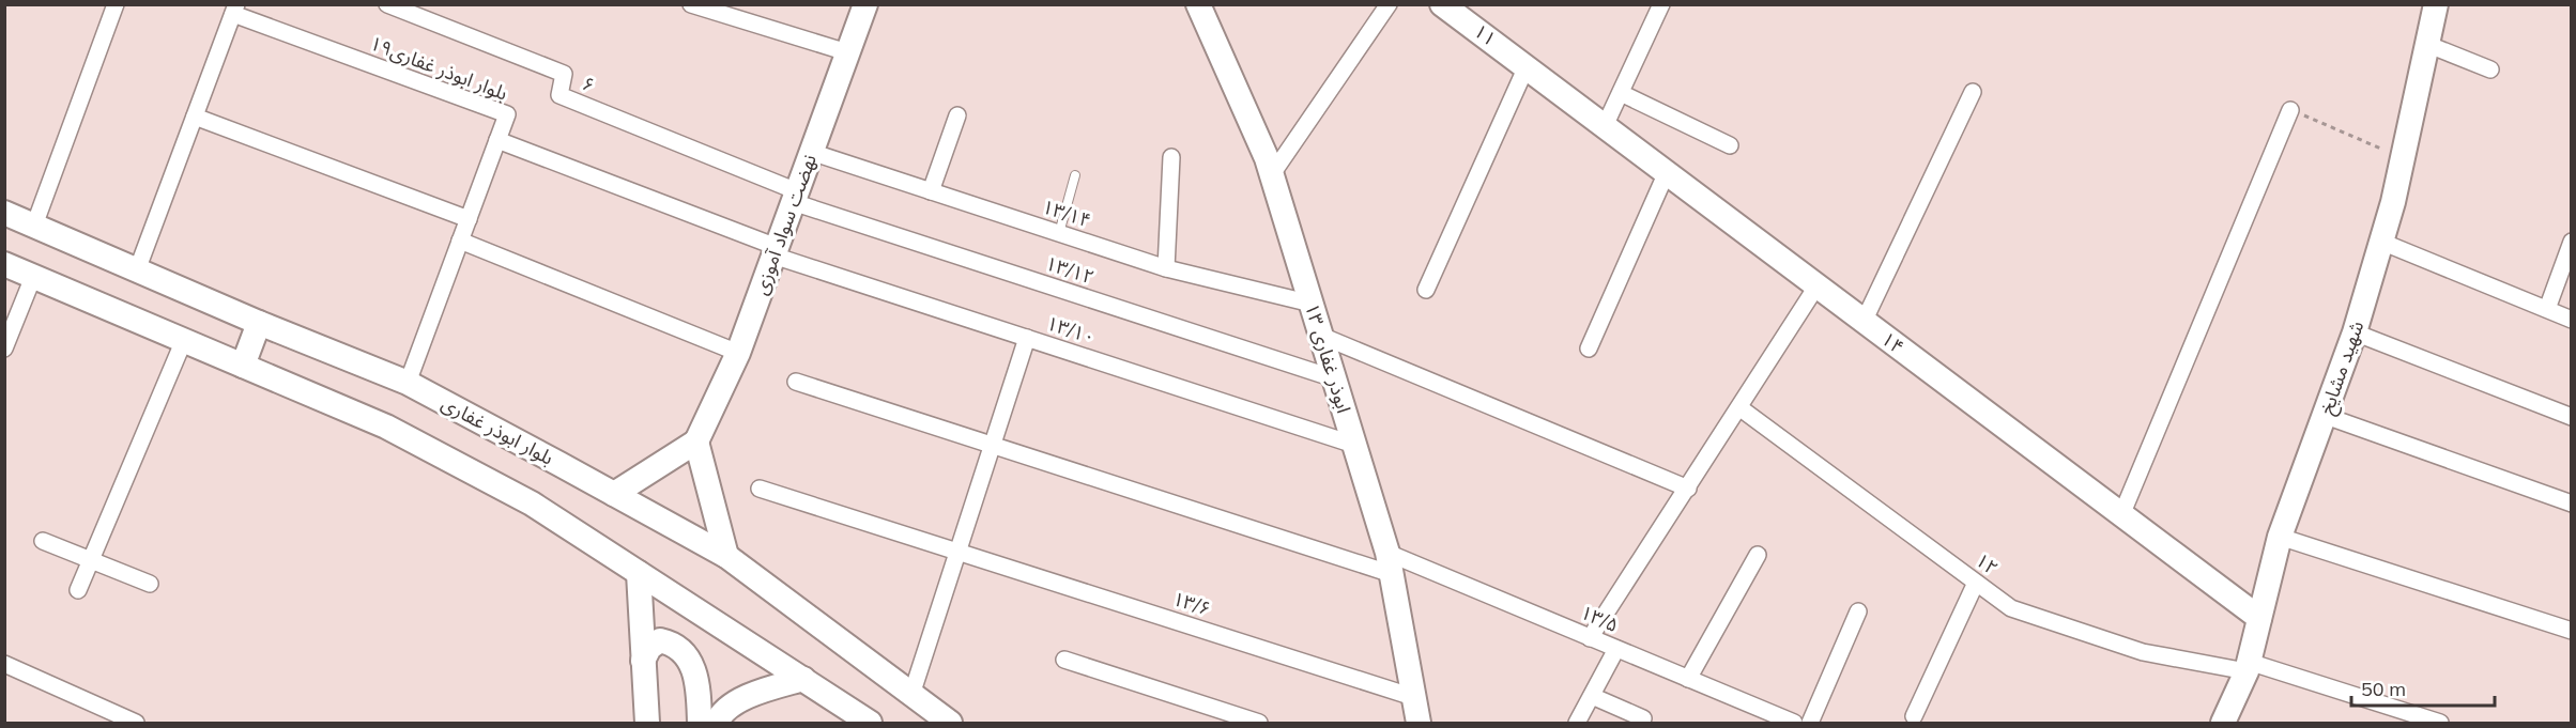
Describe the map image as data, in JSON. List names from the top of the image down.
{
  "streets": {
    "street": [
      "۱۱",
      "بلوار ابوذر غفاری۱۹",
      "۶",
      "۱۳/۱۴",
      "نهضت سواد آموزی",
      "۱۳/۱۲",
      "۱۳/۱۰",
      "۱۴",
      "۱۳ ابوذر غفاری",
      "شهید مشایخ",
      "بلوار ابوذر غفاری",
      "۱۲",
      "۱۳/۶",
      "۱۳/۵"
    ]
  },
  "crossings": [
    ["۱۱", "۱۴"],
    ["بلوار ابوذر غفاری۱۹", "۱۳/۱۰"],
    ["بلوار ابوذر غفاری۱۹", "بلوار ابوذر غفاری"],
    ["۶", "نهضت سواد آموزی"],
    ["۶", "۱۳/۱۲"],
    ["۱۳/۱۴", "نهضت سواد آموزی"],
    ["۱۳/۱۴", "۱۳ ابوذر غفاری"],
    ["نهضت سواد آموزی", "۱۳/۱۲"],
    ["نهضت سواد آموزی", "۱۳/۱۰"],
    ["۱۳/۱۲", "۱۳ ابوذر غفاری"],
    ["۱۳/۱۰", "۱۳ ابوذر غفاری"],
    ["۱۴", "شهید مشایخ"],
    ["۱۳ ابوذر غفاری", "۱۳/۶"],
    ["۱۳ ابوذر غفاری", "۱۳/۵"],
    ["شهید مشایخ", "۱۲"]
  ],
  "scale_bar": "50 m"
}
